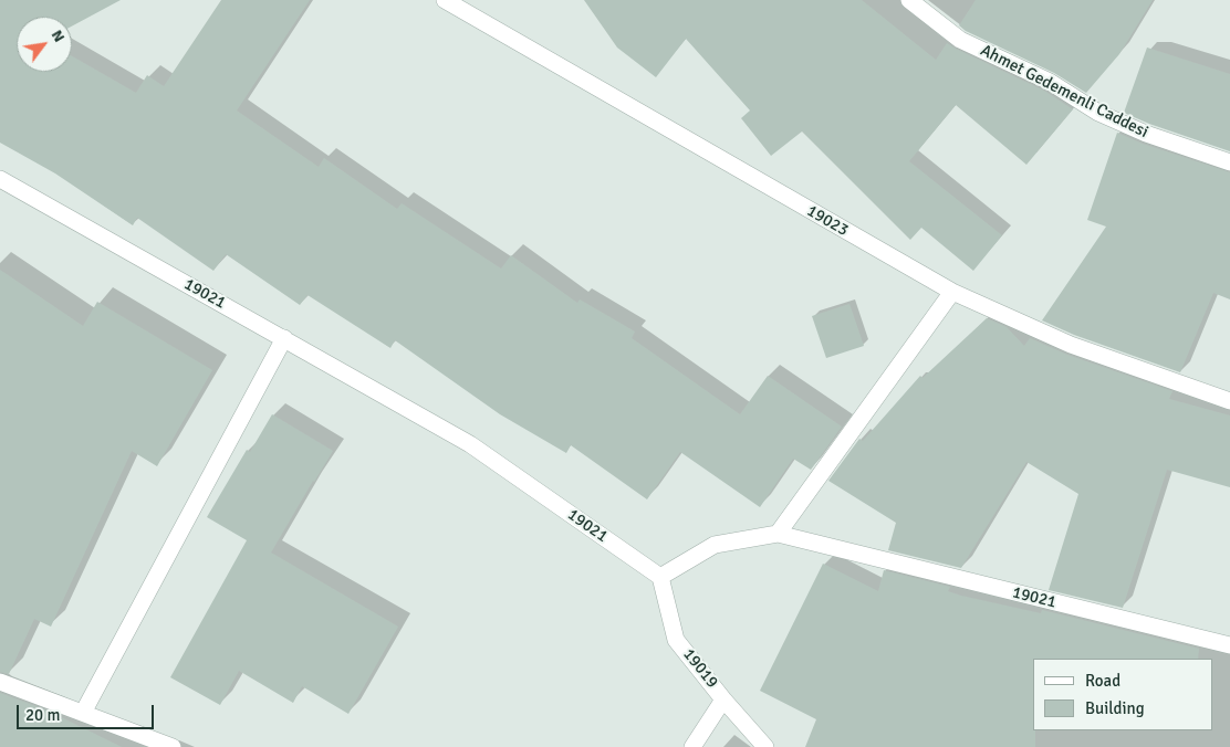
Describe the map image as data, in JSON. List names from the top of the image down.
{
  "streets": {
    "street": [
      "Ahmet Gedemenli Caddesi",
      "19023",
      "19021",
      "19019"
    ]
  },
  "crossings": [
    ["19021", "19019"]
  ],
  "legend": ["Road", "Building"],
  "scale_bar": "20 m",
  "north": "top right"
}
